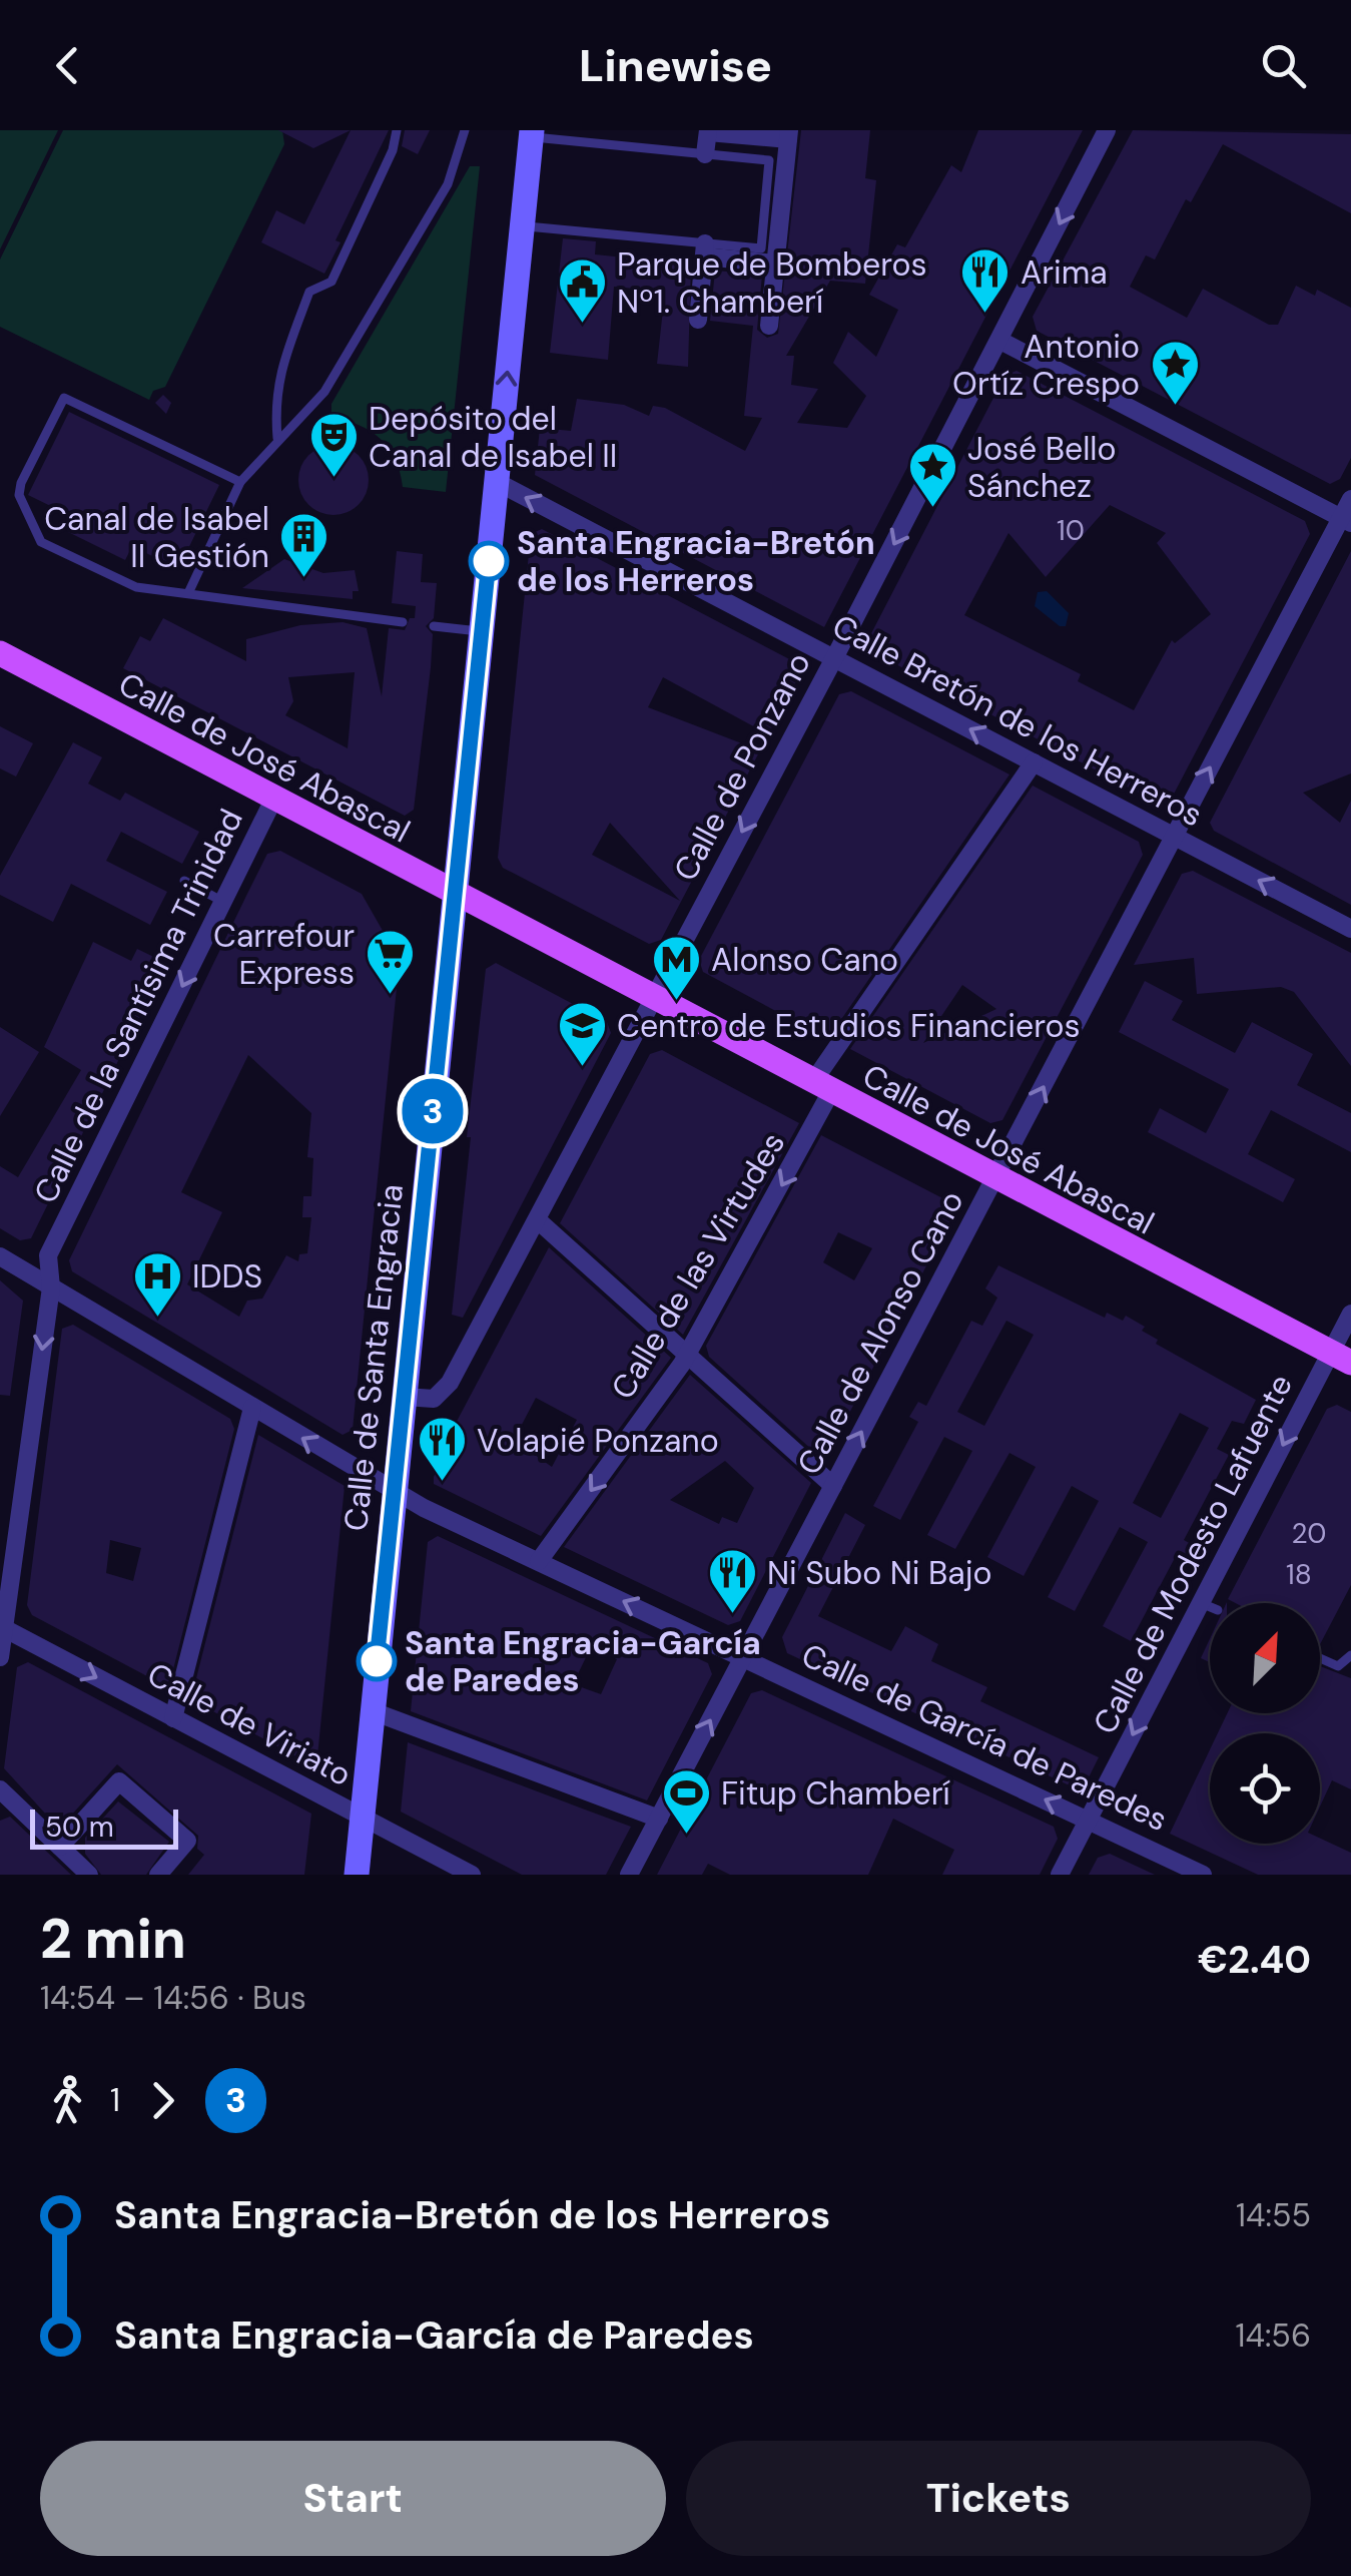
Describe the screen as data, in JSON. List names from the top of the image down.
{
  "streets": {
    "main road": ["Calle de José Abascal", "Calle de Santa Engracia"],
    "street": [
      "Calle Bretón de los Herreros",
      "Calle de Ponzano",
      "Calle de la Santísima Trinidad",
      "Calle de las Virtudes",
      "Calle de Alonso Cano",
      "Calle de Modesto Lafuente",
      "Calle de Viriato",
      "Calle de García de Paredes"
    ]
  },
  "crossings": [
    ["Calle Bretón de los Herreros", "Calle de Ponzano"],
    ["Calle Bretón de los Herreros", "Calle de las Virtudes"],
    ["Calle Bretón de los Herreros", "Calle de Alonso Cano"],
    ["Calle Bretón de los Herreros", "Calle de Santa Engracia"],
    ["Calle de José Abascal", "Calle de Ponzano"],
    ["Calle de José Abascal", "Calle de la Santísima Trinidad"],
    ["Calle de José Abascal", "Calle de las Virtudes"],
    ["Calle de José Abascal", "Calle de Alonso Cano"],
    ["Calle de José Abascal", "Calle de Santa Engracia"],
    ["Calle de José Abascal", "Calle de Modesto Lafuente"],
    ["Calle de Ponzano", "Calle de Santa Engracia"],
    ["Calle de la Santísima Trinidad", "Calle de Viriato"],
    ["Calle de la Santísima Trinidad", "Calle de García de Paredes"],
    ["Calle de las Virtudes", "Calle de García de Paredes"],
    ["Calle de Alonso Cano", "Calle de García de Paredes"],
    ["Calle de Santa Engracia", "Calle de Viriato"],
    ["Calle de Santa Engracia", "Calle de García de Paredes"],
    ["Calle de Modesto Lafuente", "Calle de García de Paredes"]
  ],
  "one_way": [
    "Calle Bretón de los Herreros",
    "Calle de Ponzano",
    "Calle de la Santísima Trinidad",
    "Calle de las Virtudes",
    "Calle de Alonso Cano",
    "Calle de Modesto Lafuente",
    "Calle de Viriato",
    "Calle de García de Paredes"
  ],
  "places": {
    "restaurant": ["Arima", "Volapié Ponzano", "Ni Subo Ni Bajo"],
    "public building": ["Parque de Bomberos Nº1. Chamberí"],
    "place": ["Antonio Ortíz Crespo", "José Bello Sánchez"],
    "theatre": ["Depósito del Canal de Isabel II"],
    "other": ["Santa Engracia-Bretón de los Herreros", "Santa Engracia-García de Paredes"],
    "building": ["Canal de Isabel II Gestión"],
    "supermarket": ["Carrefour Express"],
    "metro station": ["Alonso Cano"],
    "school or university": ["Centro de Estudios Financieros"],
    "hospital": ["IDDS"],
    "sports": ["Fitup Chamberí"]
  },
  "lines": ["bus line 3"],
  "house_numbers": ["10", "20", "18"],
  "scale_bar": "50 m",
  "north": "top right",
  "page": {
    "header": "Linewise",
    "on_map": "3",
    "scale": "50 m",
    "heading": ["2 min", "14:54 – 14:56 · Bus", "€2.40"],
    "legs": ["1", "3"],
    "list": [
      {
        "name": "Santa Engracia-Bretón de los Herreros",
        "value": "14:55"
      },
      {
        "name": "Santa Engracia-García de Paredes",
        "value": "14:56"
      }
    ],
    "buttons": ["Start", "Tickets"]
  }
}
